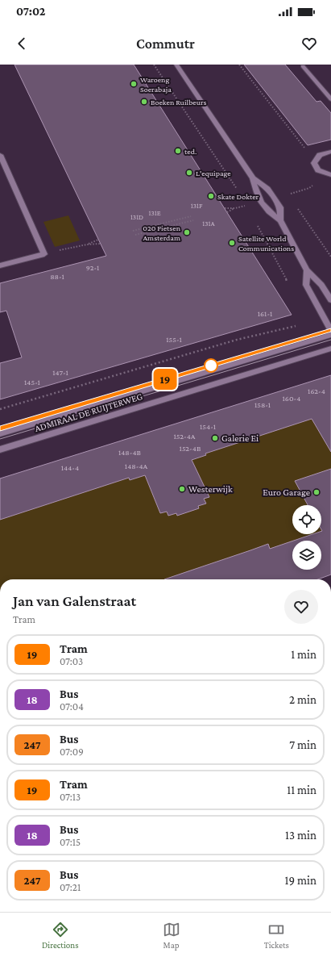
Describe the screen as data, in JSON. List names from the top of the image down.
{
  "streets": {
    "street": ["ADMIRAAL DE RUIJTERWEG"]
  },
  "places": [
    "Waroeng Soerabaja",
    "Boeken Ruilbeurs",
    "ted.",
    "L'equipage",
    "Skate Dokter",
    "020 Fietsen Amsterdam",
    "Satellite World Communications",
    "Galerie Ei",
    "Westerwijk",
    "Euro Garage"
  ],
  "lines": ["tram line 19"],
  "house_numbers": [
    "131F",
    "131E",
    "131D",
    "131A",
    "92-1",
    "88-1",
    "161-1",
    "155-1",
    "147-1",
    "145-1",
    "162-4",
    "160-4",
    "158-1",
    "154-1",
    "152-4A",
    "152-4B",
    "148-4B",
    "148-4A",
    "144-4"
  ],
  "page": {
    "status": "07:02",
    "header": "Commutr",
    "on_map": "19",
    "heading": ["Jan van Galenstraat", "Tram"],
    "list": [
      {
        "mark": "19",
        "name": "Tram",
        "note": "07:03",
        "value": "1 min"
      },
      {
        "mark": "18",
        "name": "Bus",
        "note": "07:04",
        "value": "2 min"
      },
      {
        "mark": "247",
        "name": "Bus",
        "note": "07:09",
        "value": "7 min"
      },
      {
        "mark": "19",
        "name": "Tram",
        "note": "07:13",
        "value": "11 min"
      },
      {
        "mark": "18",
        "name": "Bus",
        "note": "07:15",
        "value": "13 min"
      },
      {
        "mark": "247",
        "name": "Bus",
        "note": "07:21",
        "value": "19 min"
      }
    ],
    "tabs": ["Directions", "Map", "Tickets"]
  }
}
